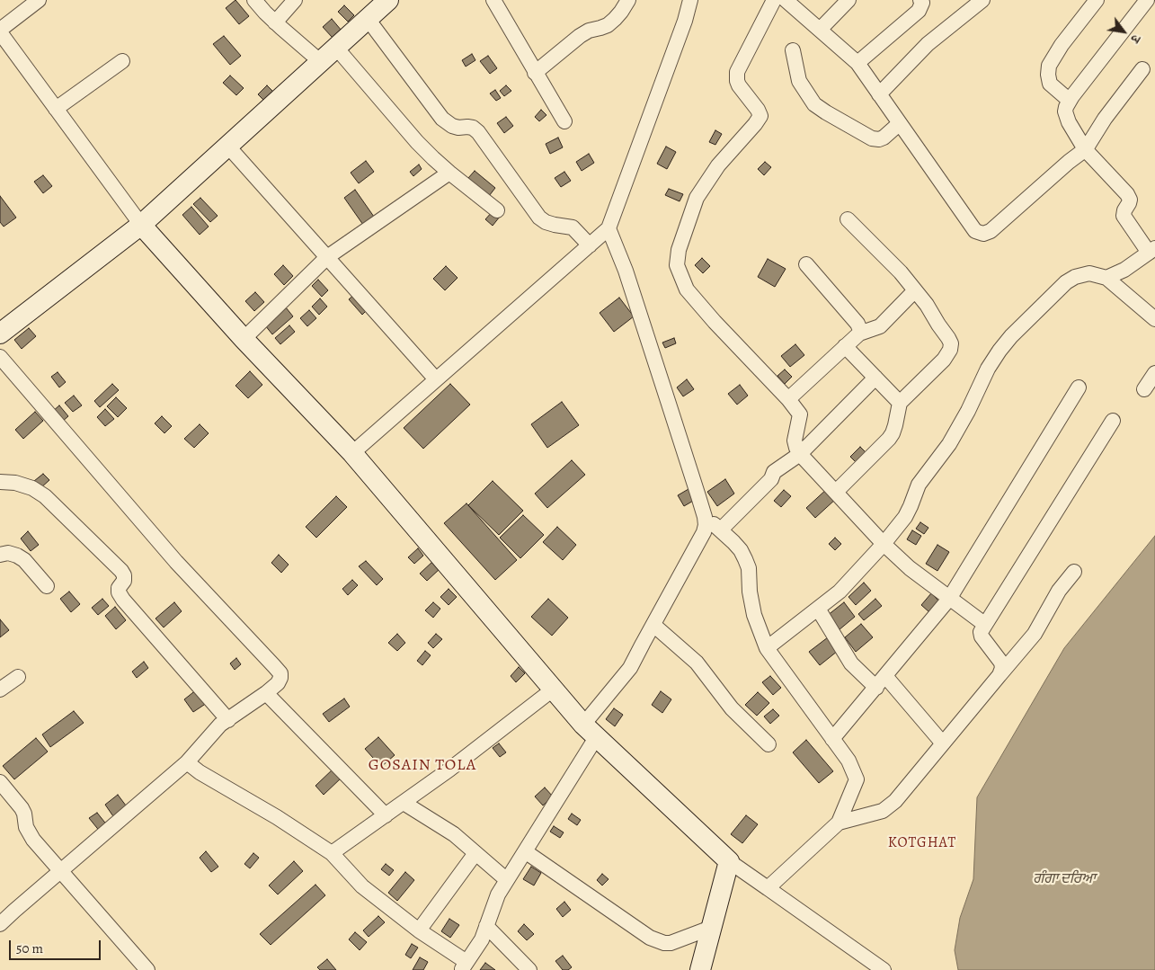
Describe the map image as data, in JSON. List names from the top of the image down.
{
  "districts": ["GOSAIN TOLA", "KOTGHAT"],
  "water": ["ਗੰਗਾ ਦਰਿਆ"],
  "scale_bar": "50 m",
  "north": "bottom right"
}
